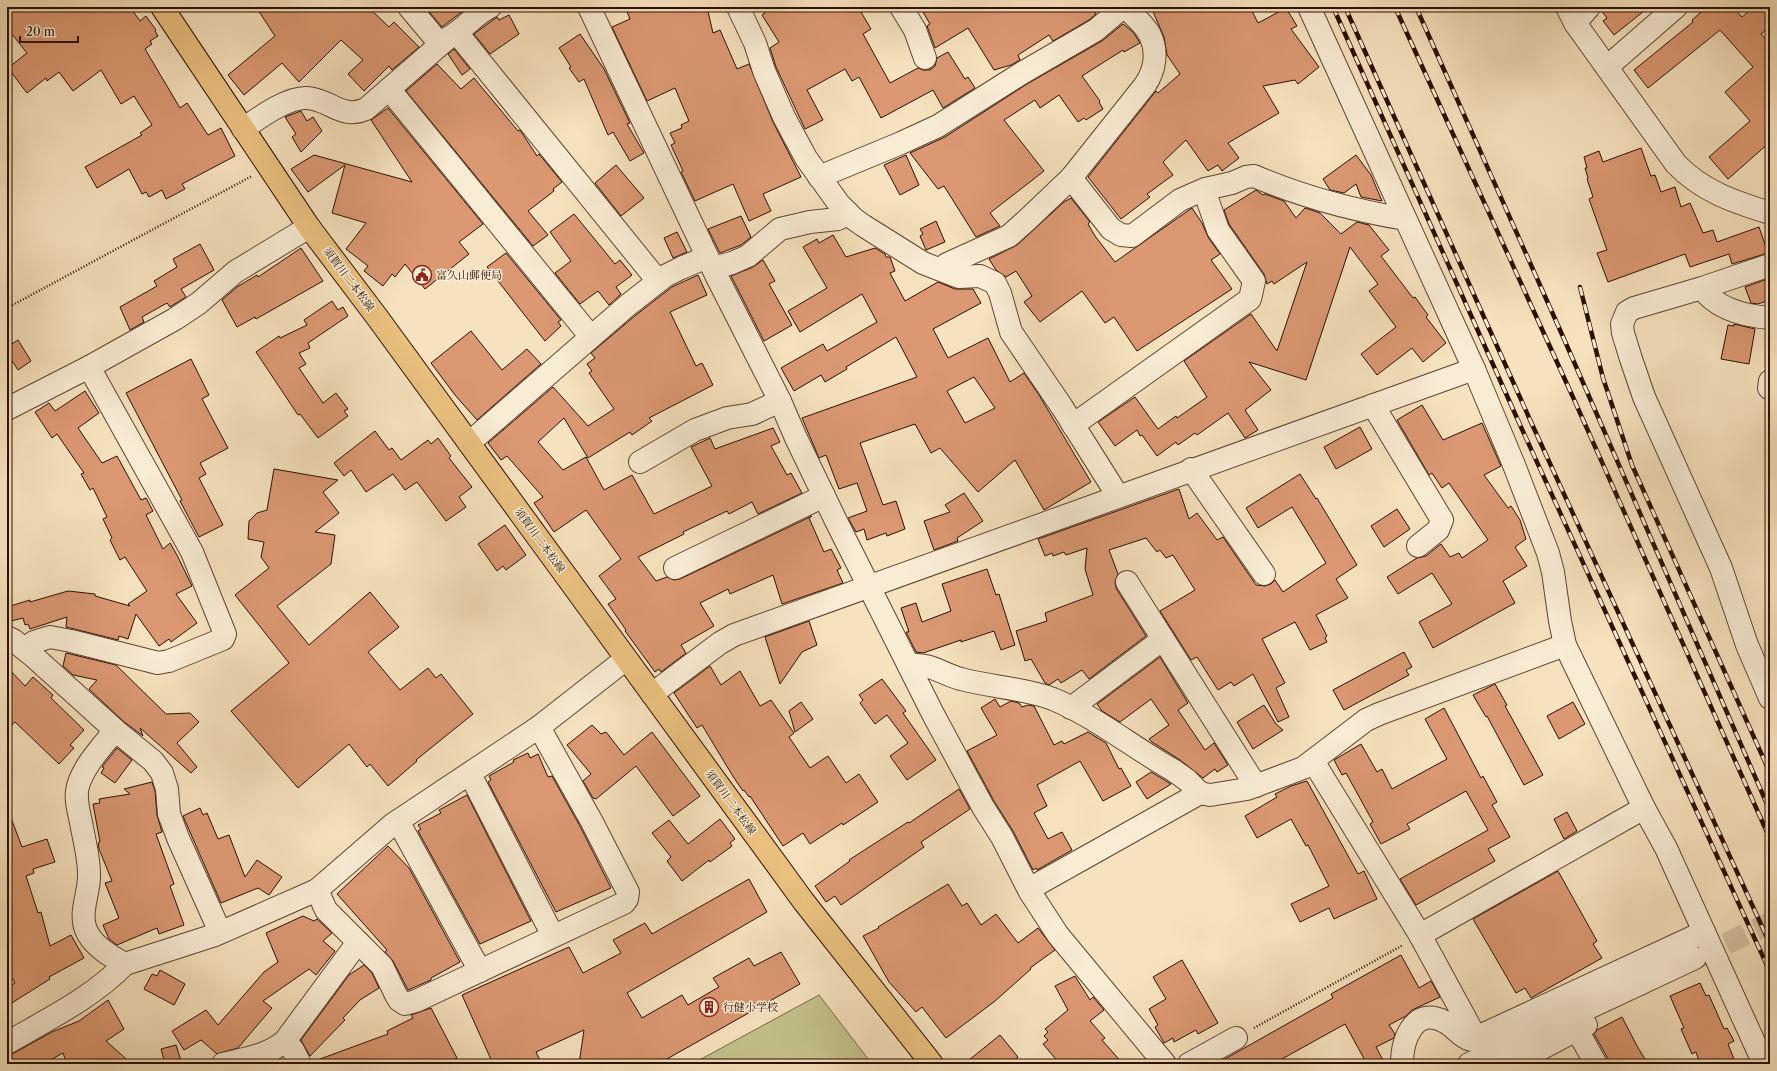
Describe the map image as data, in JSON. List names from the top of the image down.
{
  "streets": {
    "main road": ["須賀川二本松線"]
  },
  "places": {
    "public building": ["富久山郵便局"],
    "building": ["行健小学校"]
  },
  "scale_bar": "20 m"
}
